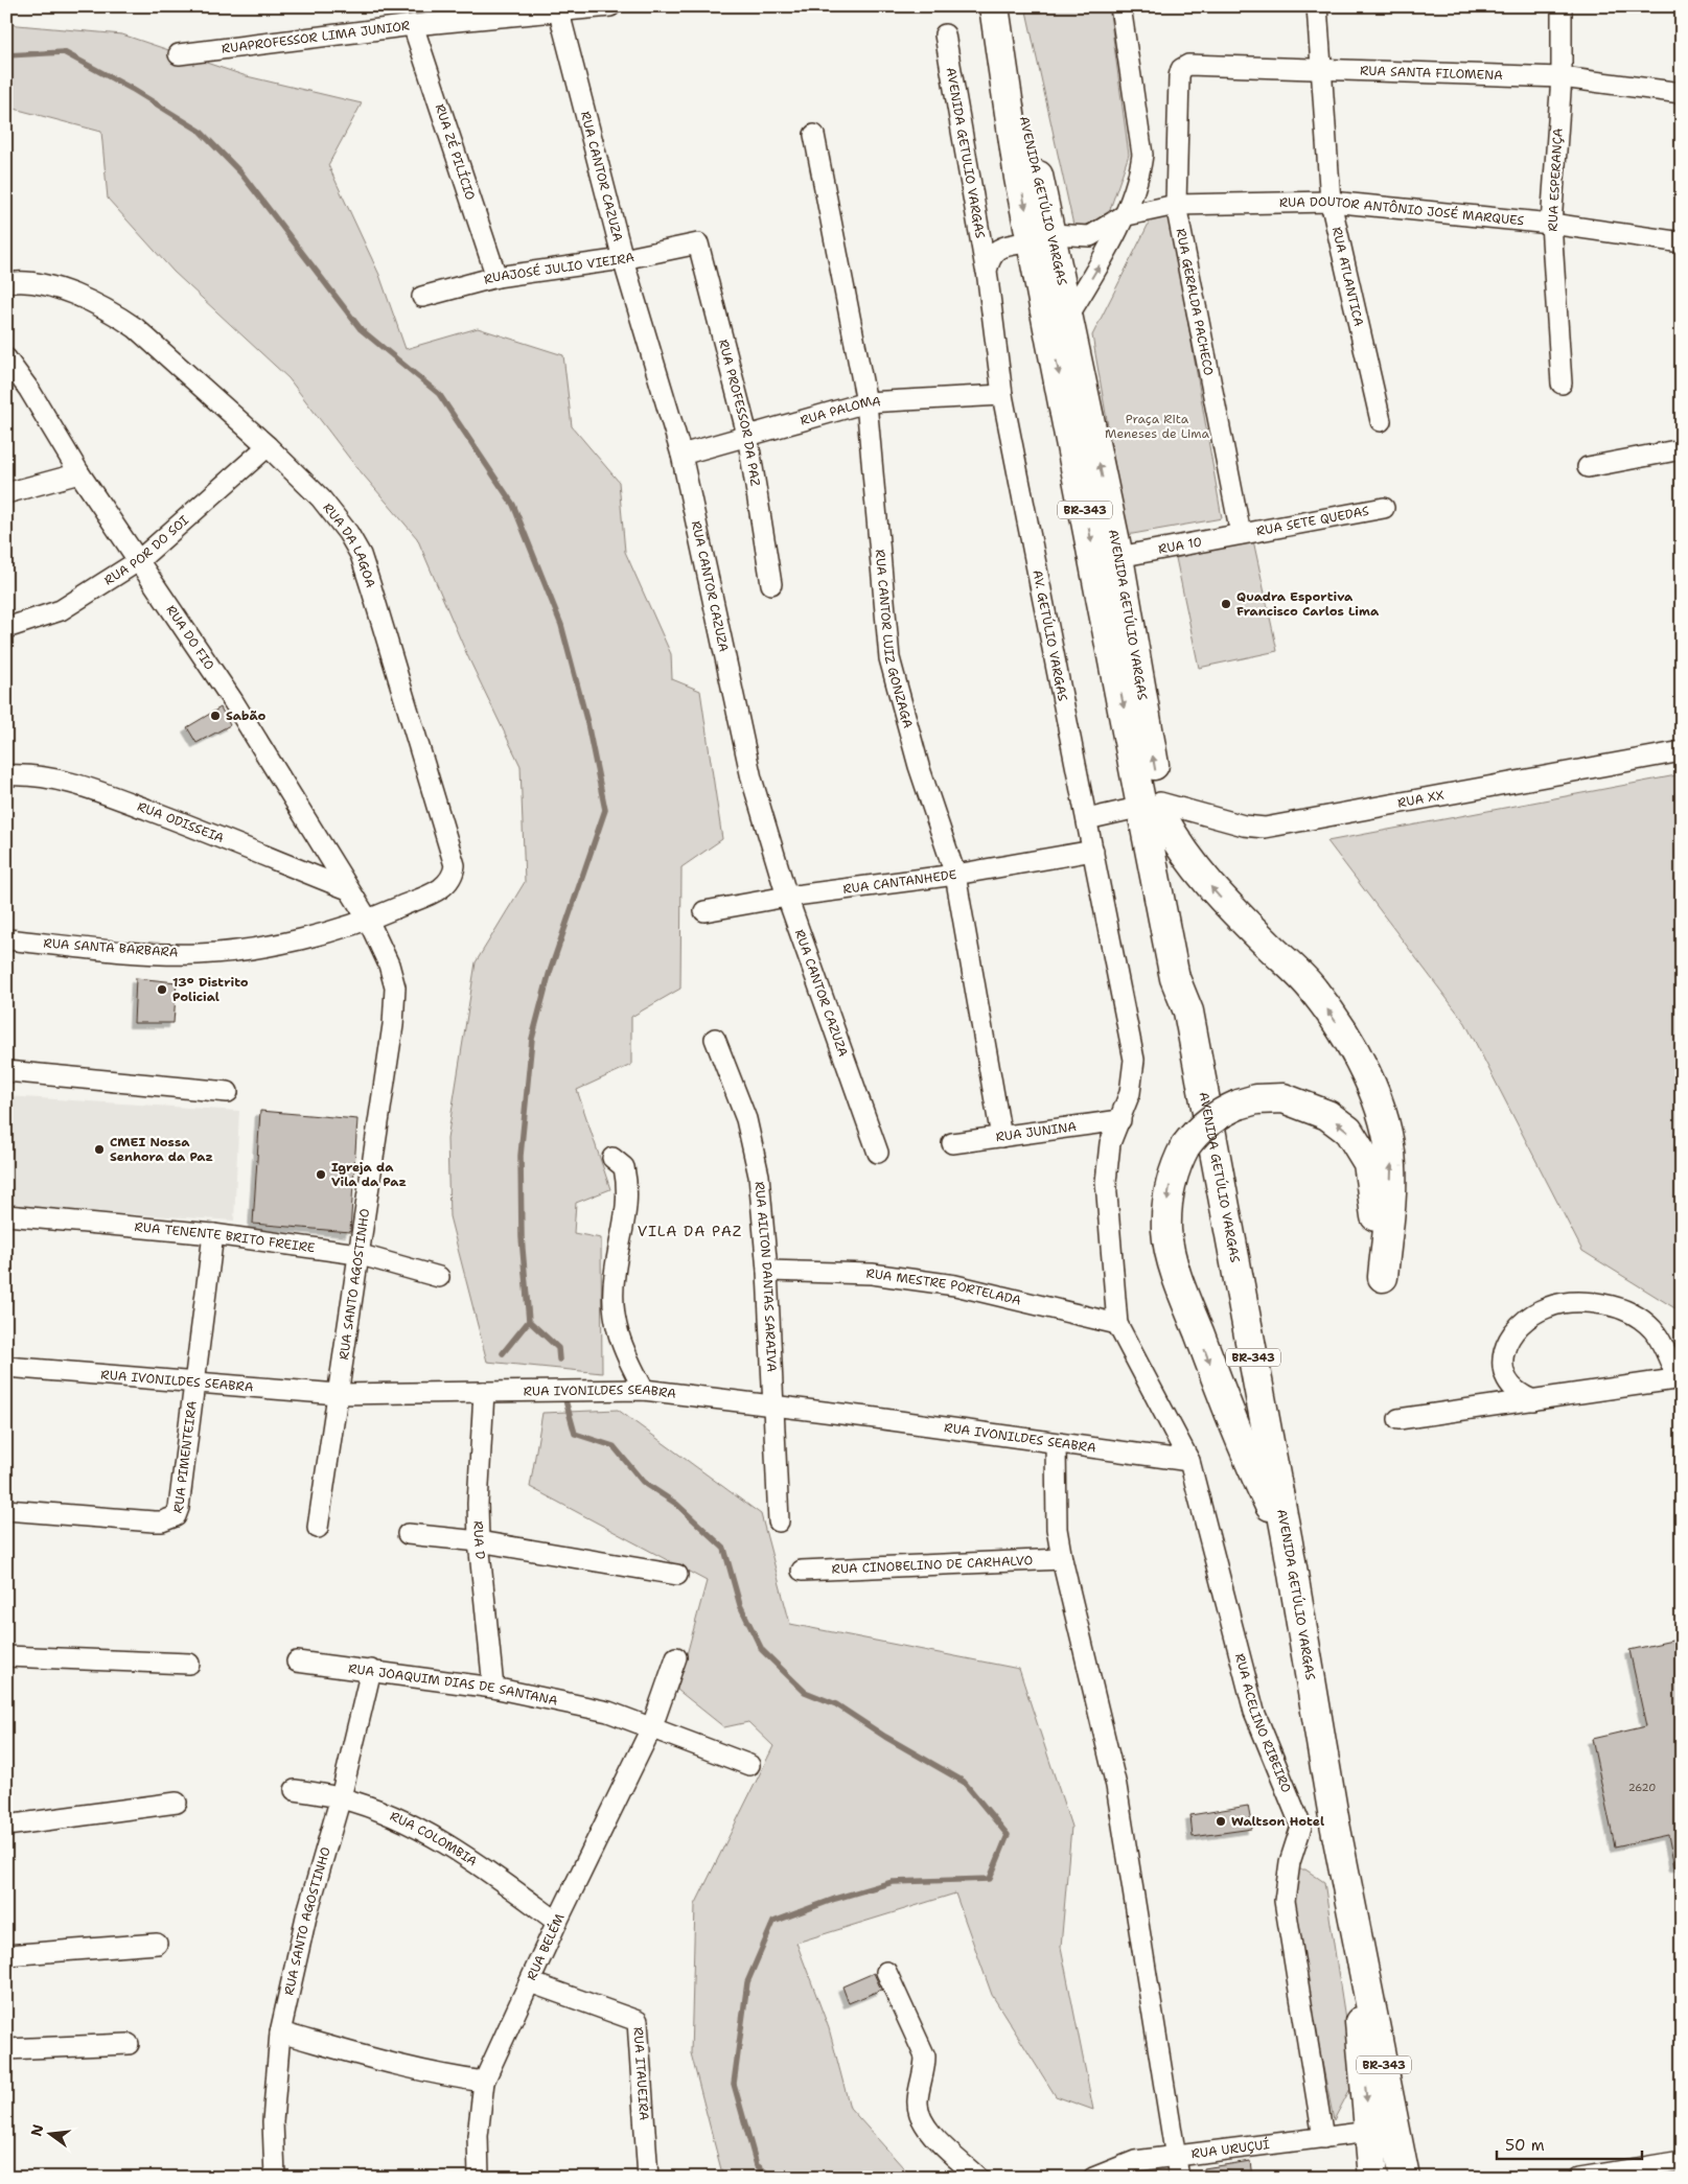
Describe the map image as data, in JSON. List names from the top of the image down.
{
  "streets": {
    "highway": ["AVENIDA GETÚLIO VARGAS", "BR-343"],
    "street": [
      "RUAPROFESSOR LIMA JUNIOR",
      "RUA SANTA FILOMENA",
      "RUA ZÉ PILÍCIO",
      "AVENIDA GETULIO VARGAS",
      "RUA CANTOR CAZUZA",
      "RUA ESPERANÇA",
      "RUA DOUTOR ANTÔNIO JOSÉ MARQUES",
      "RUAJOSÉ JULIO VIEIRA",
      "RUA ATLANTICA",
      "RUA GERALDA PACHECO",
      "RUA PALOMA",
      "RUA PROFESSOR DA PAZ",
      "RUA SETE QUEDAS",
      "RUA DA LAGOA",
      "RUA 10",
      "RUA POR DO SOI",
      "AV. GETÚLIO VARGAS",
      "RUA DO FIO",
      "RUA CANTOR LUIZ GONZAGA",
      "RUA XX",
      "RUA ODISSEIA",
      "RUA CANTANHEDE",
      "RUA SANTA BARBARA",
      "RUA JUNINA",
      "RUA TENENTE BRITO FREIRE",
      "RUA AILTON DANTAS SARAIVA",
      "RUA SANTO AGOSTINHO",
      "RUA MESTRE PORTELADA",
      "RUA IVONILDES SEABRA",
      "RUA PIMENTEIRA",
      "RUA D",
      "RUA CINOBELINO DE CARHALVO",
      "RUA JOAQUIM DIAS DE SANTANA",
      "RUA ACELINO RIBEIRO",
      "RUA COLOMBIA",
      "RUA BELÉM",
      "RUA ITAUEIRA",
      "RUA URUÇUÍ"
    ]
  },
  "crossings": [
    ["RUAPROFESSOR LIMA JUNIOR", "RUA ZÉ PILÍCIO"],
    ["RUAPROFESSOR LIMA JUNIOR", "RUA CANTOR CAZUZA"],
    ["RUA SANTA FILOMENA", "RUA ESPERANÇA"],
    ["RUA SANTA FILOMENA", "RUA ATLANTICA"],
    ["RUA SANTA FILOMENA", "RUA GERALDA PACHECO"],
    ["RUA ZÉ PILÍCIO", "RUAJOSÉ JULIO VIEIRA"],
    ["AVENIDA GETULIO VARGAS", "AV. GETÚLIO VARGAS"],
    ["RUA CANTOR CAZUZA", "RUAJOSÉ JULIO VIEIRA"],
    ["RUA CANTOR CAZUZA", "RUA PALOMA"],
    ["RUA CANTOR CAZUZA", "RUA CANTANHEDE"],
    ["RUA ESPERANÇA", "RUA DOUTOR ANTÔNIO JOSÉ MARQUES"],
    ["AVENIDA GETÚLIO VARGAS", "RUA DOUTOR ANTÔNIO JOSÉ MARQUES"],
    ["AVENIDA GETÚLIO VARGAS", "RUA 10"],
    ["AVENIDA GETÚLIO VARGAS", "RUA XX"],
    ["RUA DOUTOR ANTÔNIO JOSÉ MARQUES", "RUA ATLANTICA"],
    ["RUA DOUTOR ANTÔNIO JOSÉ MARQUES", "RUA GERALDA PACHECO"],
    ["RUAJOSÉ JULIO VIEIRA", "RUA PROFESSOR DA PAZ"],
    ["RUA GERALDA PACHECO", "RUA SETE QUEDAS"],
    ["RUA GERALDA PACHECO", "RUA 10"],
    ["RUA PALOMA", "RUA PROFESSOR DA PAZ"],
    ["RUA PALOMA", "AV. GETÚLIO VARGAS"],
    ["RUA PALOMA", "RUA CANTOR LUIZ GONZAGA"],
    ["RUA SETE QUEDAS", "RUA 10"],
    ["RUA DA LAGOA", "RUA POR DO SOI"],
    ["RUA DA LAGOA", "RUA DO FIO"],
    ["RUA DA LAGOA", "RUA SANTA BARBARA"],
    ["RUA DA LAGOA", "RUA SANTO AGOSTINHO"],
    ["RUA POR DO SOI", "RUA DO FIO"],
    ["AV. GETÚLIO VARGAS", "RUA CANTANHEDE"],
    ["AV. GETÚLIO VARGAS", "RUA JUNINA"],
    ["RUA DO FIO", "RUA ODISSEIA"],
    ["RUA DO FIO", "RUA SANTA BARBARA"],
    ["RUA DO FIO", "RUA SANTO AGOSTINHO"],
    ["RUA CANTOR LUIZ GONZAGA", "RUA CANTANHEDE"],
    ["RUA CANTOR LUIZ GONZAGA", "RUA JUNINA"],
    ["RUA SANTA BARBARA", "RUA SANTO AGOSTINHO"],
    ["RUA TENENTE BRITO FREIRE", "RUA SANTO AGOSTINHO"],
    ["RUA TENENTE BRITO FREIRE", "RUA PIMENTEIRA"],
    ["RUA AILTON DANTAS SARAIVA", "RUA MESTRE PORTELADA"],
    ["RUA AILTON DANTAS SARAIVA", "RUA IVONILDES SEABRA"],
    ["RUA SANTO AGOSTINHO", "RUA IVONILDES SEABRA"],
    ["RUA SANTO AGOSTINHO", "RUA JOAQUIM DIAS DE SANTANA"],
    ["RUA SANTO AGOSTINHO", "RUA COLOMBIA"],
    ["RUA MESTRE PORTELADA", "RUA ACELINO RIBEIRO"],
    ["RUA IVONILDES SEABRA", "RUA PIMENTEIRA"],
    ["RUA IVONILDES SEABRA", "RUA D"],
    ["RUA IVONILDES SEABRA", "RUA ACELINO RIBEIRO"],
    ["RUA D", "RUA JOAQUIM DIAS DE SANTANA"],
    ["RUA JOAQUIM DIAS DE SANTANA", "RUA BELÉM"],
    ["RUA COLOMBIA", "RUA BELÉM"],
    ["RUA BELÉM", "RUA ITAUEIRA"]
  ],
  "districts": ["VILA DA PAZ"],
  "parks": ["Praça Rita Meneses de Lima"],
  "places": [
    "Quadra Esportiva Francisco Carlos Lima",
    "Sabão",
    "13° Distrito Policial",
    "CMEI Nossa Senhora da Paz",
    "Igreja da Vila da Paz",
    "Waltson Hotel"
  ],
  "house_numbers": ["2620"],
  "scale_bar": "50 m",
  "north": "left"
}
